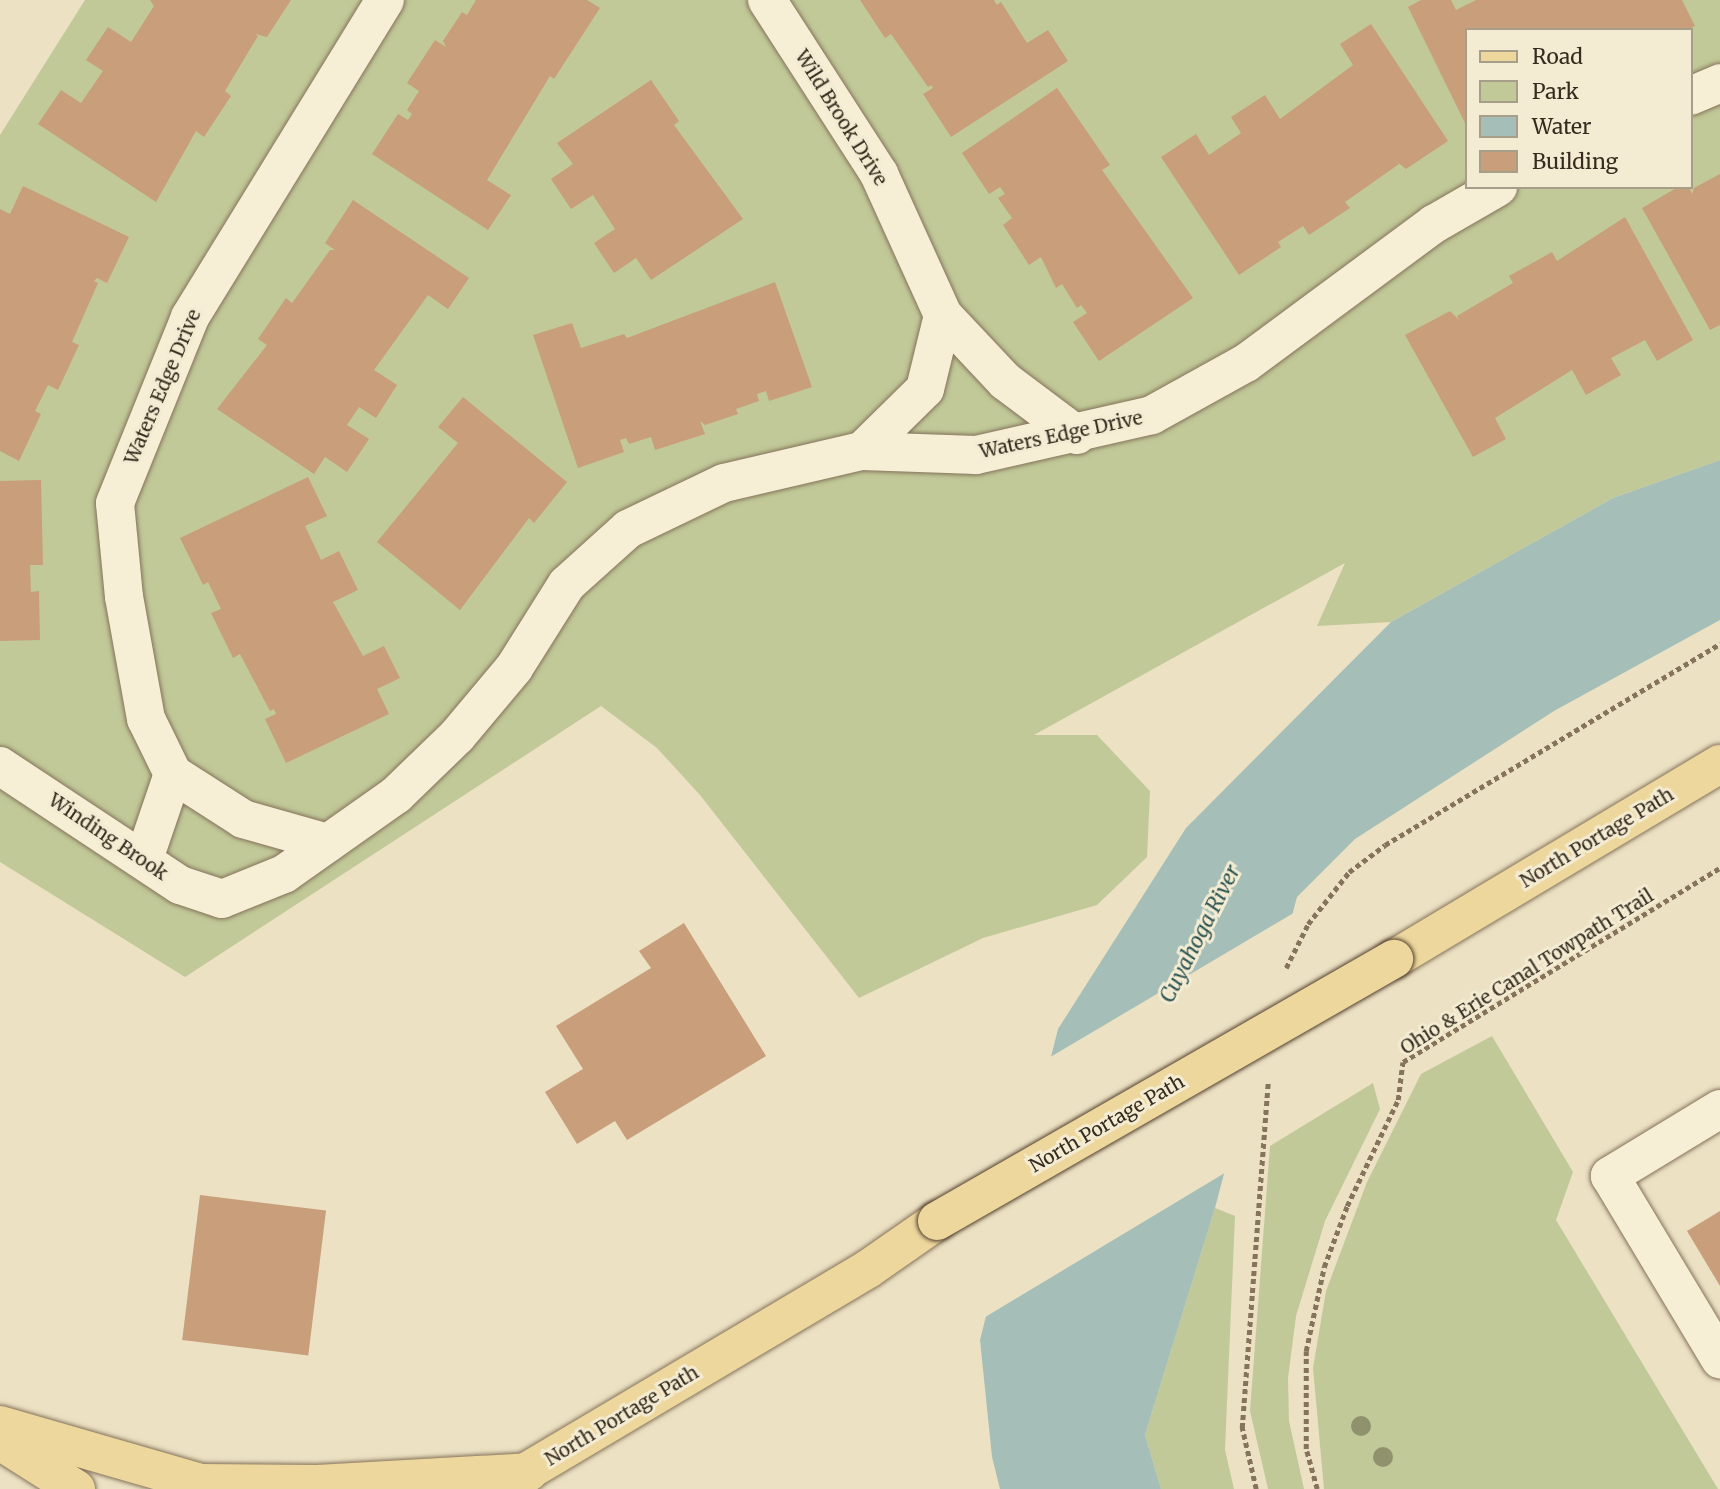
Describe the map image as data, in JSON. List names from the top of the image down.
{
  "streets": {
    "main road": ["North Portage Path"],
    "street": ["Wild Brook Drive", "Waters Edge Drive", "Winding Brook"],
    "path": ["Ohio & Erie Canal Towpath Trail"]
  },
  "crossings": [
    ["Wild Brook Drive", "Waters Edge Drive"],
    ["Waters Edge Drive", "Winding Brook"]
  ],
  "water": ["Cuyahoga River"],
  "legend": [
    "Road",
    "Park",
    "Water",
    "Building"
  ]
}
